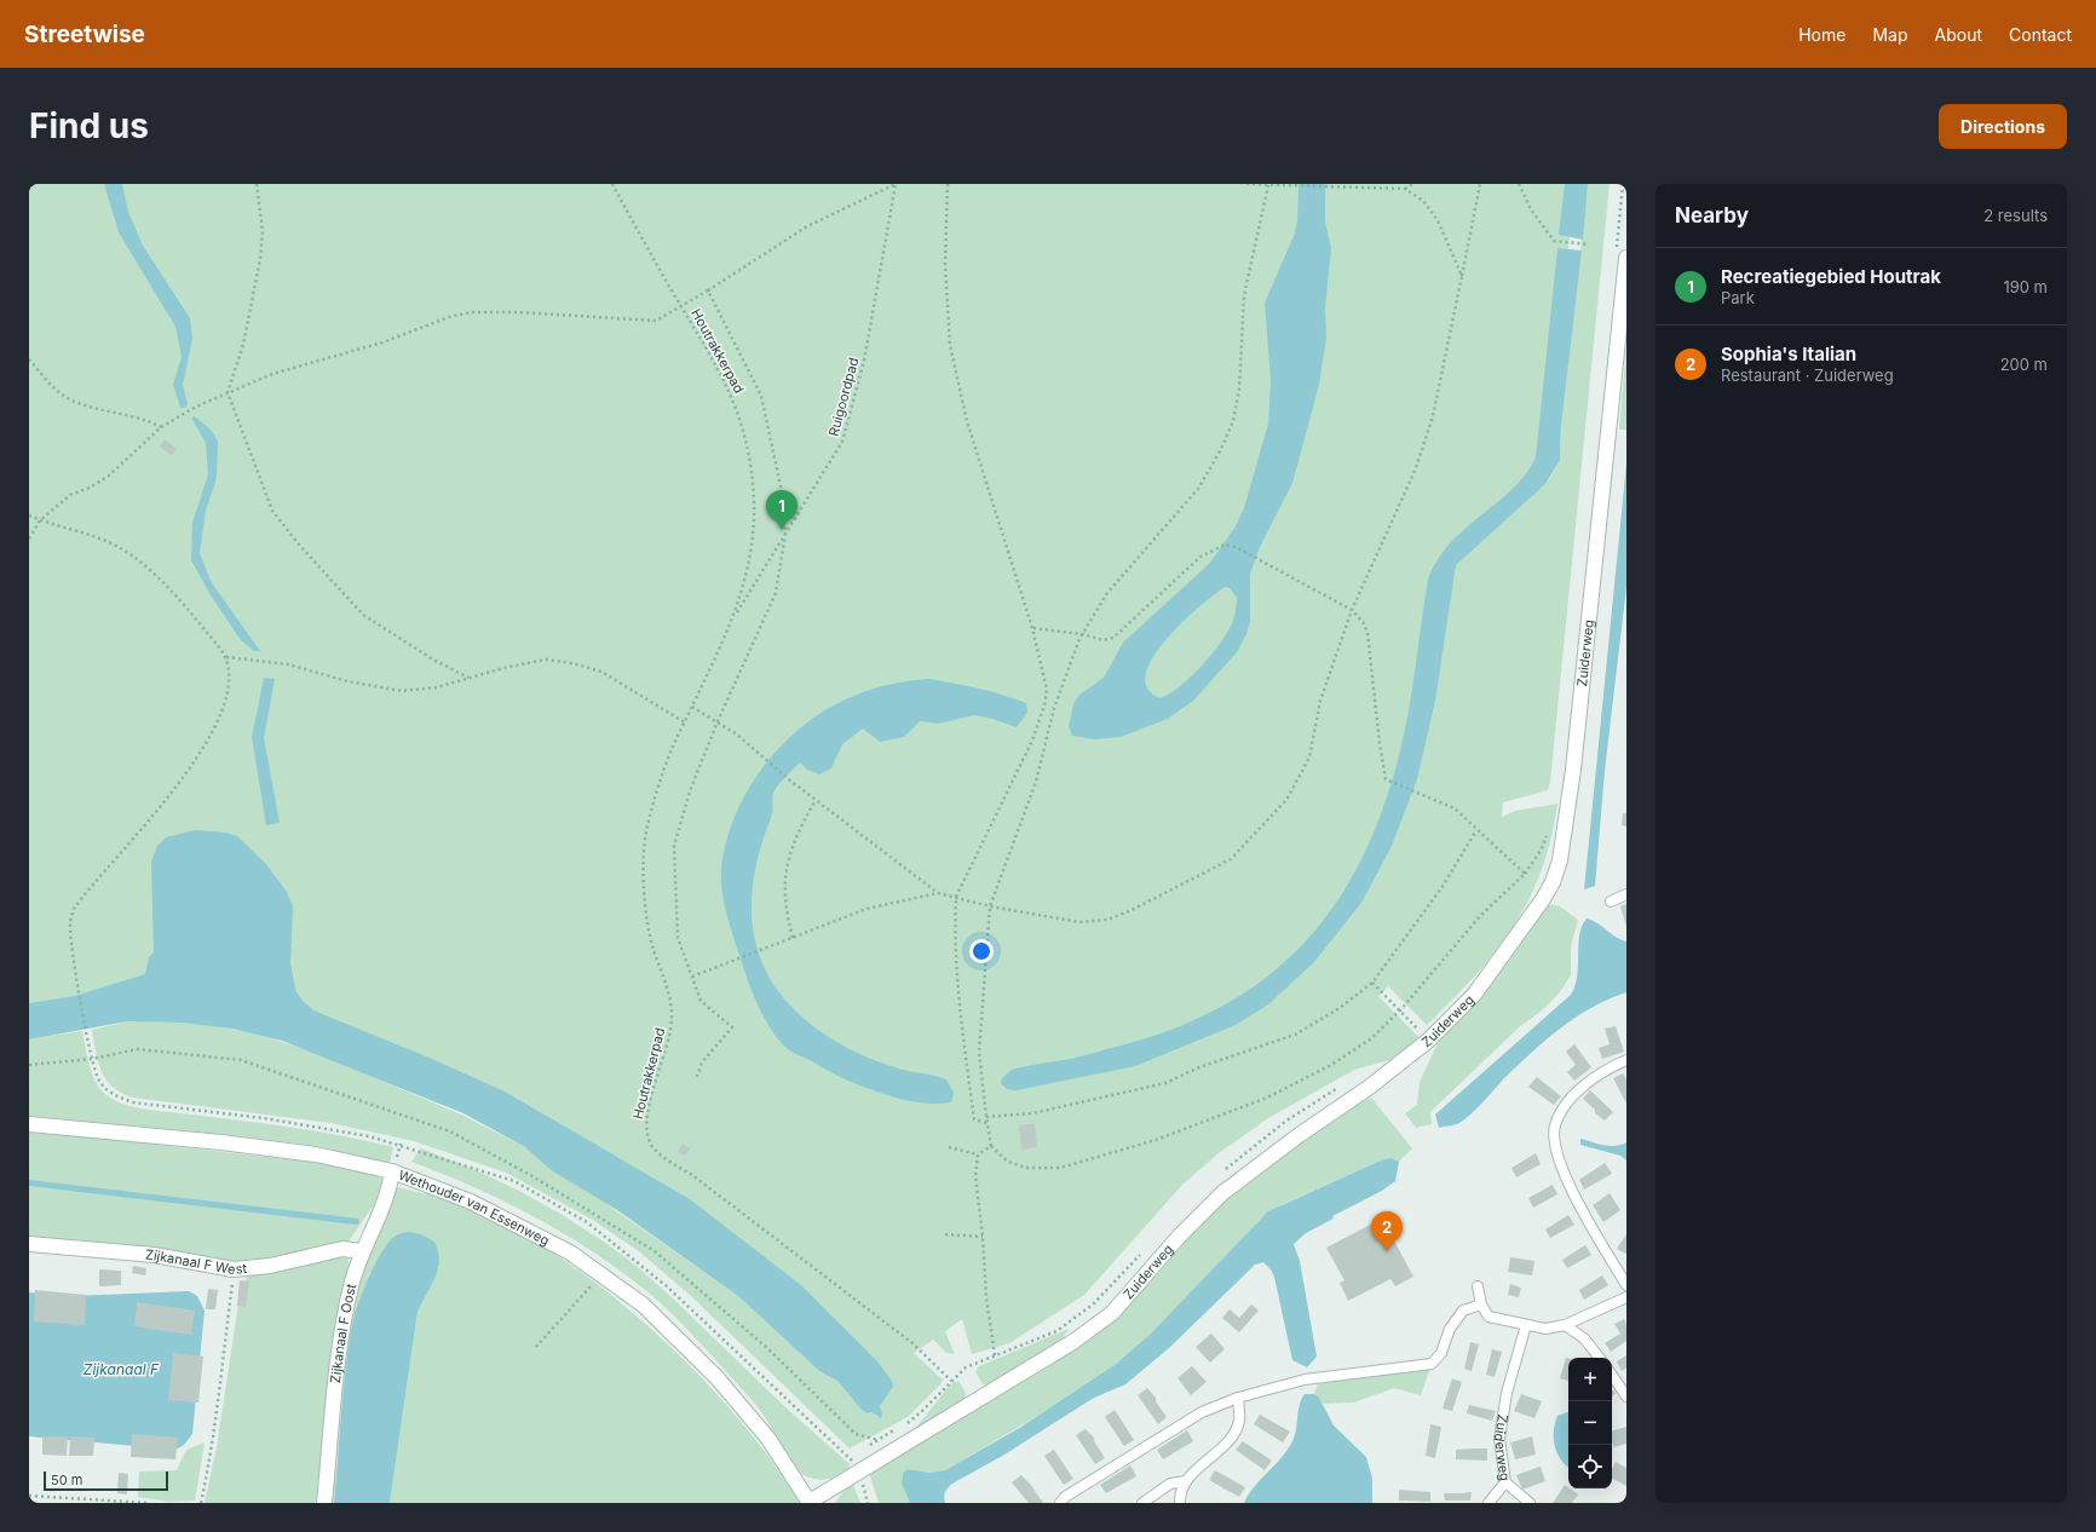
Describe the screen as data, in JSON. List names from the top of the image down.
{
  "streets": {
    "street": [
      "Zuiderweg",
      "Wethouder van Essenweg",
      "Zijkanaal F West",
      "Zijkanaal F Oost"
    ],
    "path": ["Houtrakkerpad", "Ruigoordpad"]
  },
  "crossings": [
    ["Houtrakkerpad", "Ruigoordpad"],
    ["Zuiderweg", "Wethouder van Essenweg"],
    ["Wethouder van Essenweg", "Zijkanaal F Oost"],
    ["Zijkanaal F West", "Zijkanaal F Oost"]
  ],
  "water": ["Zijkanaal F"],
  "scale_bar": "50 m",
  "page": {
    "header": "Streetwise",
    "nav": [
      "Home",
      "Map",
      "About",
      "Contact"
    ],
    "buttons": "Directions",
    "title": "Find us",
    "heading": ["Nearby", "2 results"],
    "list": [
      {
        "mark": "1",
        "name": "Recreatiegebied Houtrak",
        "note": "Park",
        "value": "190 m"
      },
      {
        "mark": "2",
        "name": "Sophia's Italian",
        "note": "Restaurant · Zuiderweg",
        "value": "200 m"
      }
    ],
    "pins": ["1", "2"],
    "map_buttons": ["+", "−"],
    "scale": "50 m"
  }
}
